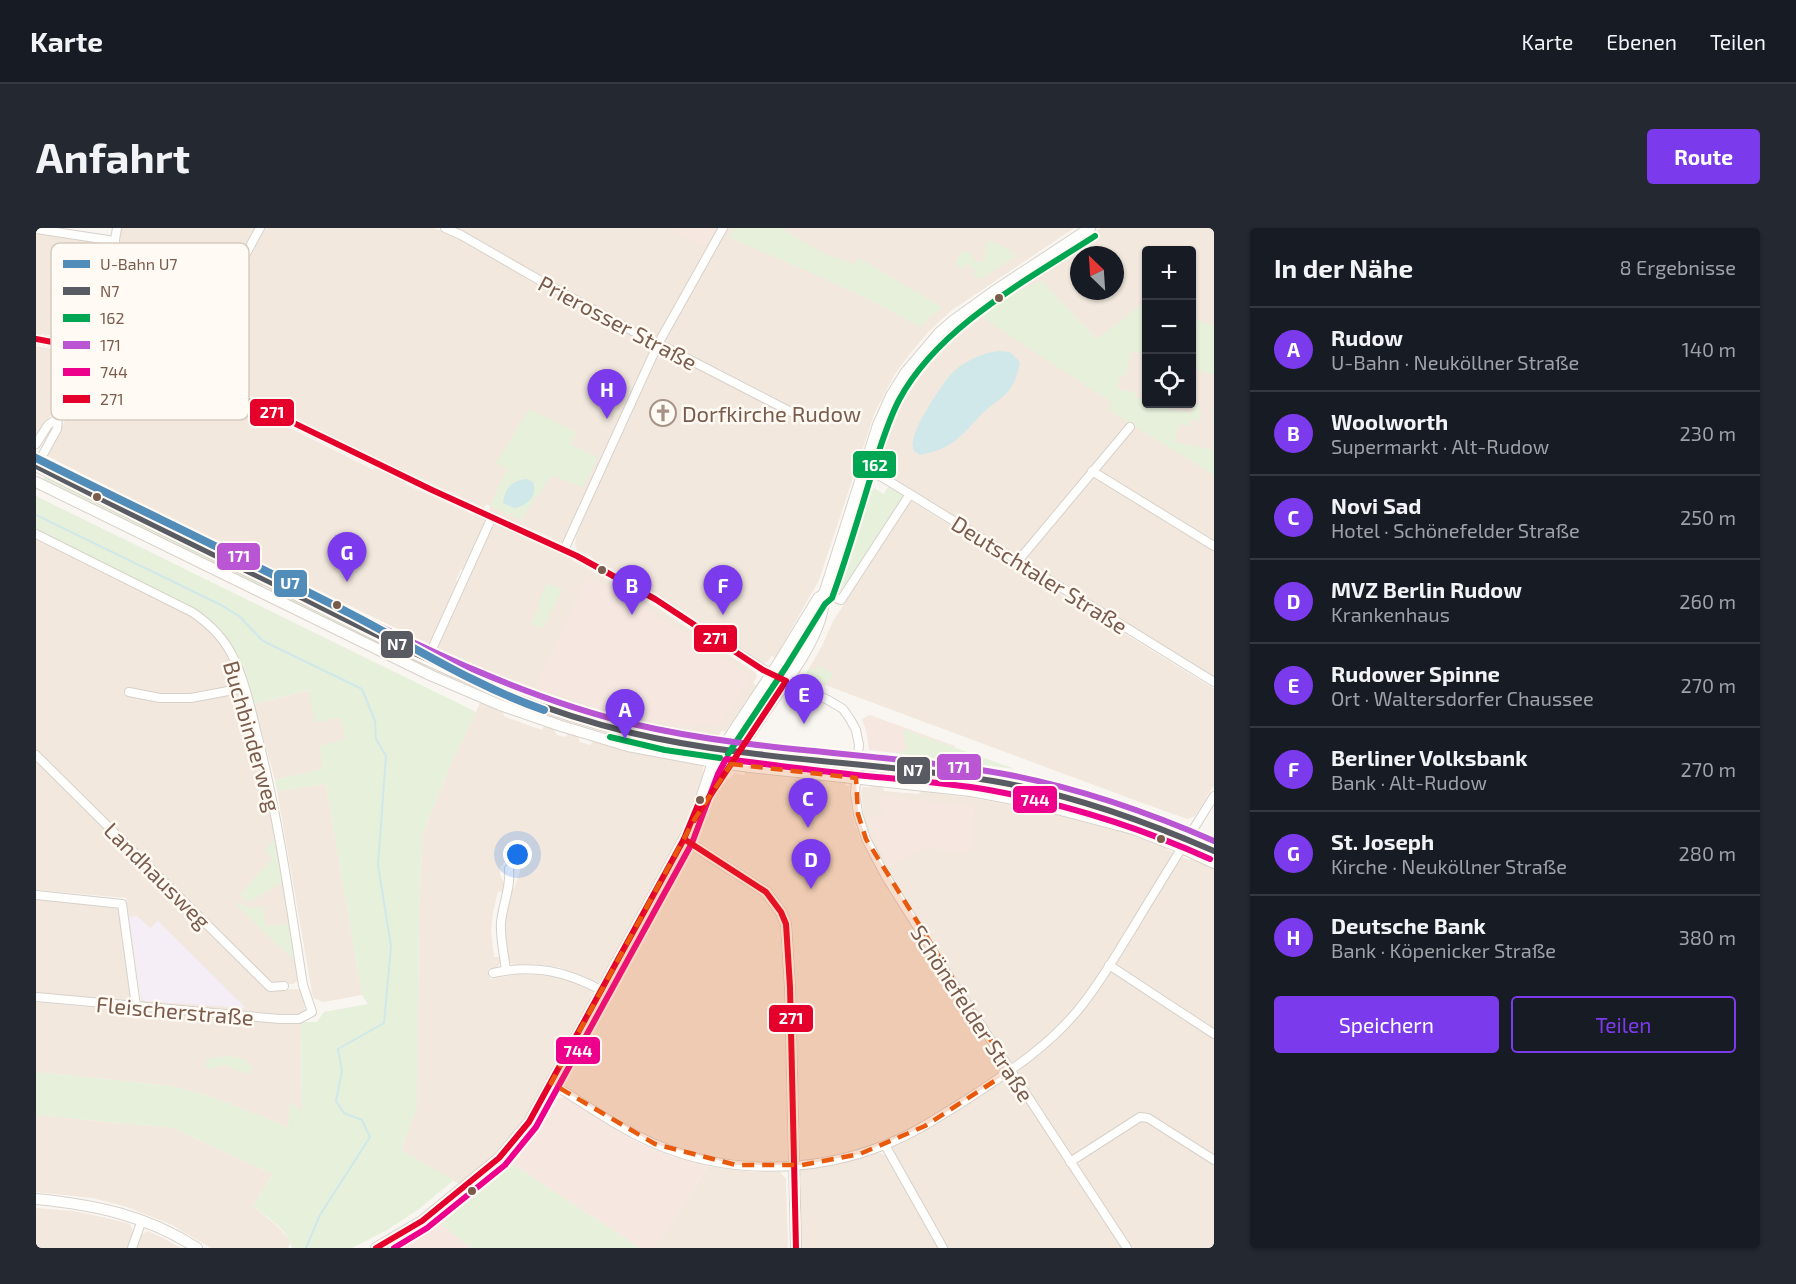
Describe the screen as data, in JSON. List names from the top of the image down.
{
  "streets": {
    "street": [
      "Prierosser Straße",
      "Deutschtaler Straße",
      "Buchbinderweg",
      "Landhausweg",
      "Fleischerstraße",
      "Schönefelder Straße"
    ]
  },
  "crossings": [
    ["Buchbinderweg", "Fleischerstraße"]
  ],
  "places": {
    "church": ["Dorfkirche Rudow"]
  },
  "lines": [
    "transit line 162",
    "transit line 271",
    "metro line U7",
    "transit line 171",
    "transit line N7",
    "transit line 744"
  ],
  "legend": [
    "U-Bahn U7",
    "N7",
    "162",
    "171",
    "744",
    "271"
  ],
  "north": "top left",
  "page": {
    "header": "Karte",
    "nav": ["Karte", "Ebenen", "Teilen"],
    "buttons": [
      "Route",
      ["Speichern", "Teilen"]
    ],
    "title": "Anfahrt",
    "heading": ["In der Nähe", "8 Ergebnisse"],
    "map_buttons": ["+", "−"],
    "list": [
      {
        "mark": "A",
        "name": "Rudow",
        "note": "U-Bahn · Neuköllner Straße",
        "value": "140 m"
      },
      {
        "mark": "B",
        "name": "Woolworth",
        "note": "Supermarkt · Alt-Rudow",
        "value": "230 m"
      },
      {
        "mark": "C",
        "name": "Novi Sad",
        "note": "Hotel · Schönefelder Straße",
        "value": "250 m"
      },
      {
        "mark": "D",
        "name": "MVZ Berlin Rudow",
        "note": "Krankenhaus",
        "value": "260 m"
      },
      {
        "mark": "E",
        "name": "Rudower Spinne",
        "note": "Ort · Waltersdorfer Chaussee",
        "value": "270 m"
      },
      {
        "mark": "F",
        "name": "Berliner Volksbank",
        "note": "Bank · Alt-Rudow",
        "value": "270 m"
      },
      {
        "mark": "G",
        "name": "St. Joseph",
        "note": "Kirche · Neuköllner Straße",
        "value": "280 m"
      },
      {
        "mark": "H",
        "name": "Deutsche Bank",
        "note": "Bank · Köpenicker Straße",
        "value": "380 m"
      }
    ],
    "pins": [
      "H",
      "G",
      "B",
      "F",
      "E",
      "A",
      "C",
      "D"
    ]
  }
}
